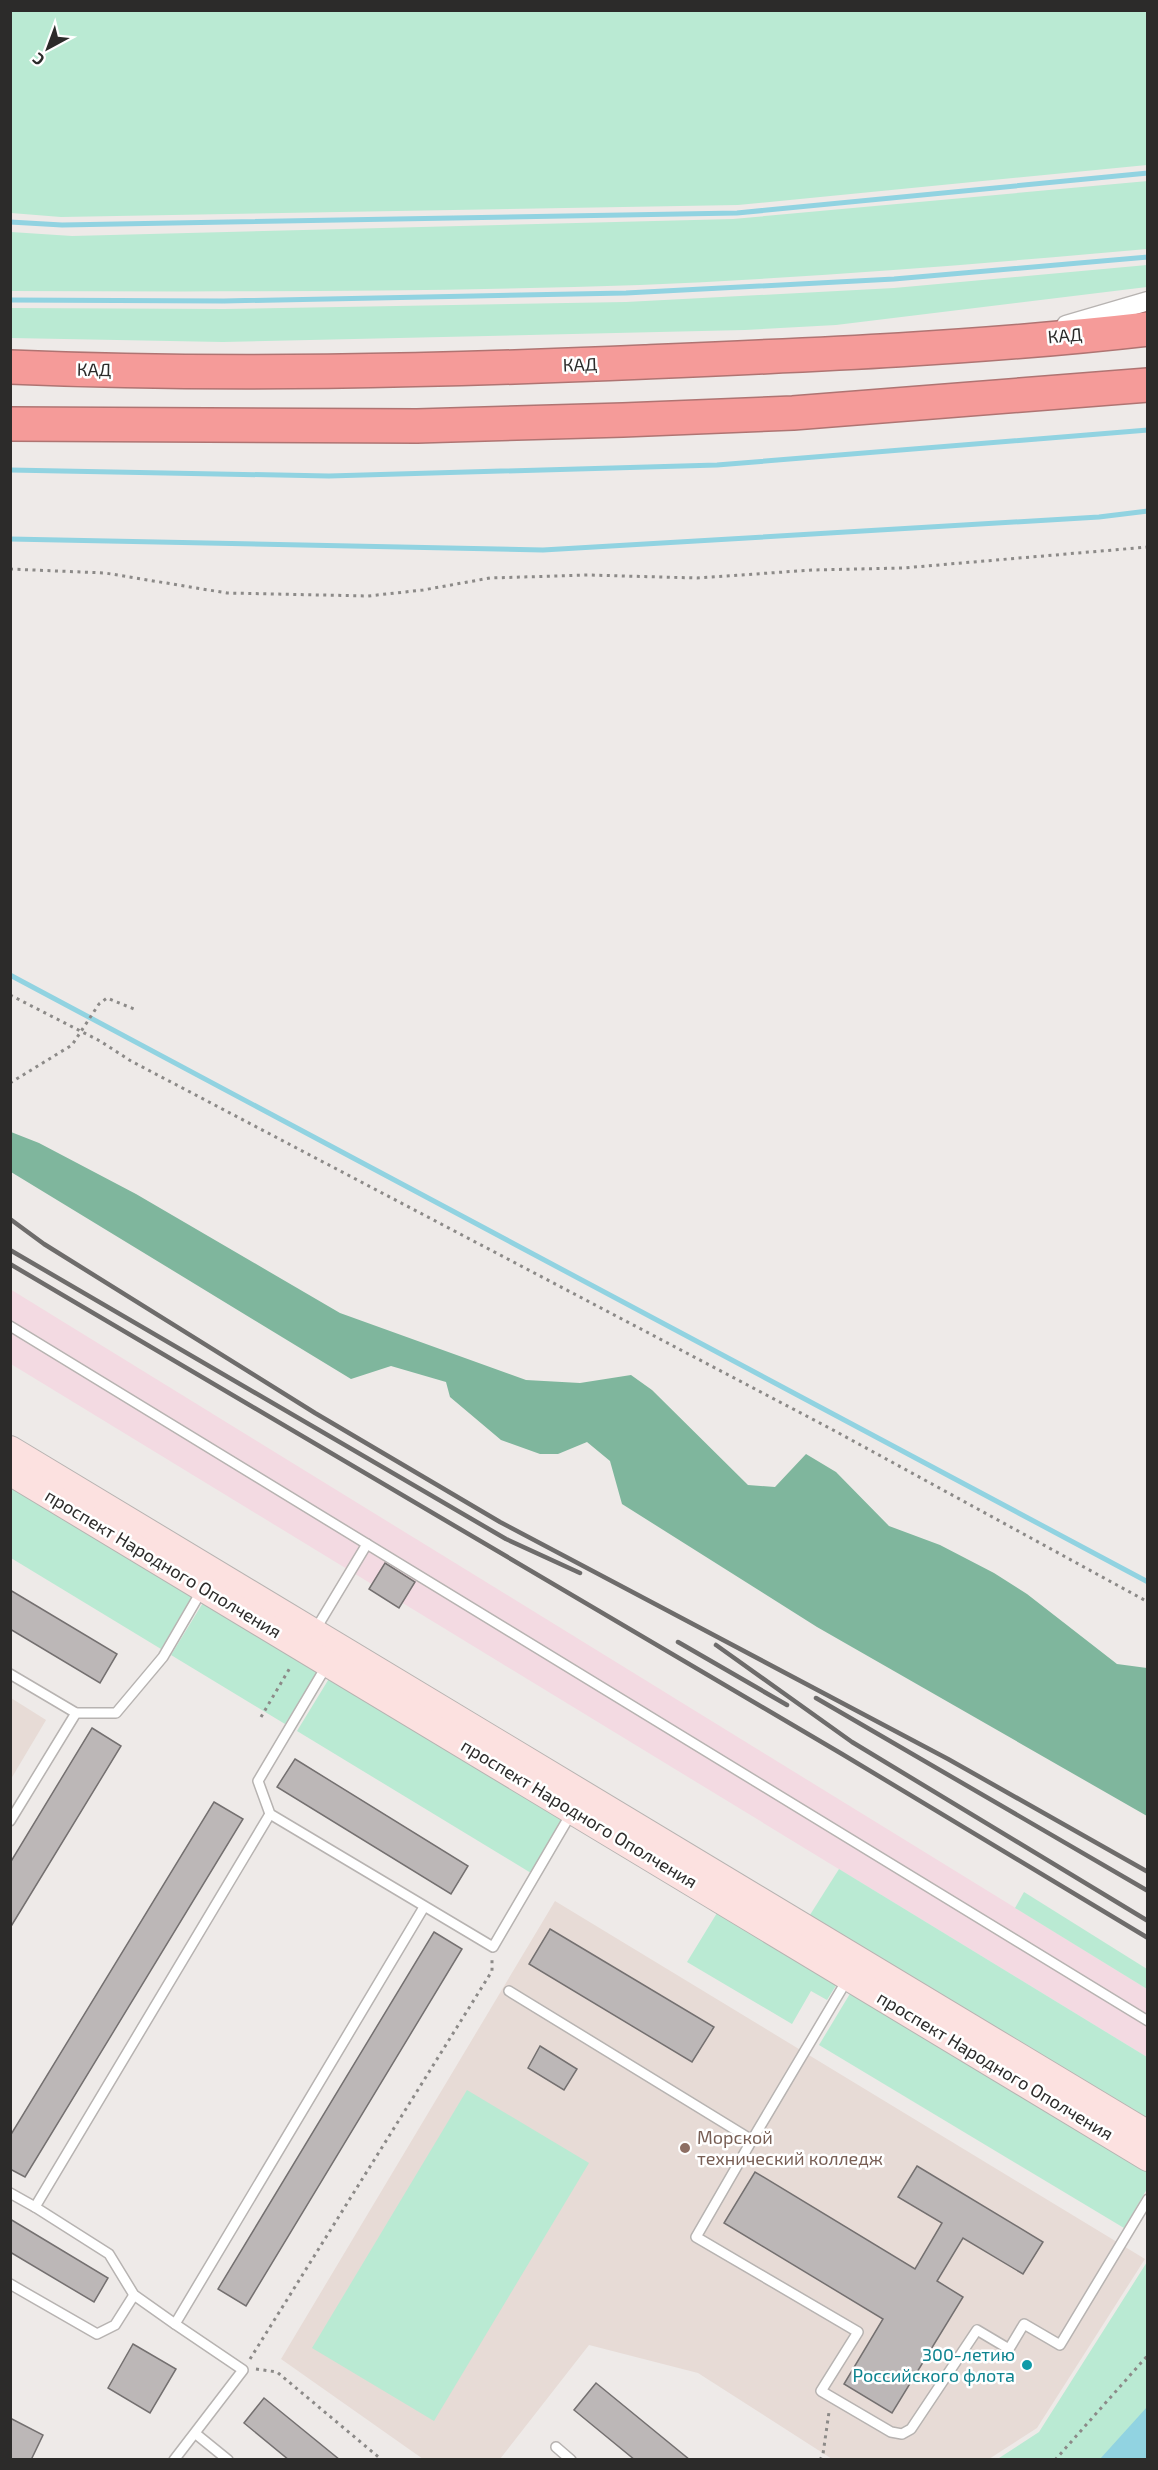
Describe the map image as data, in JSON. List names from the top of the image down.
{
  "streets": {
    "highway": ["КАД"],
    "main road": ["проспект Народного Ополчения"]
  },
  "places": ["Морской технический колледж", "300-летию Российского флота"],
  "north": "bottom left"
}
